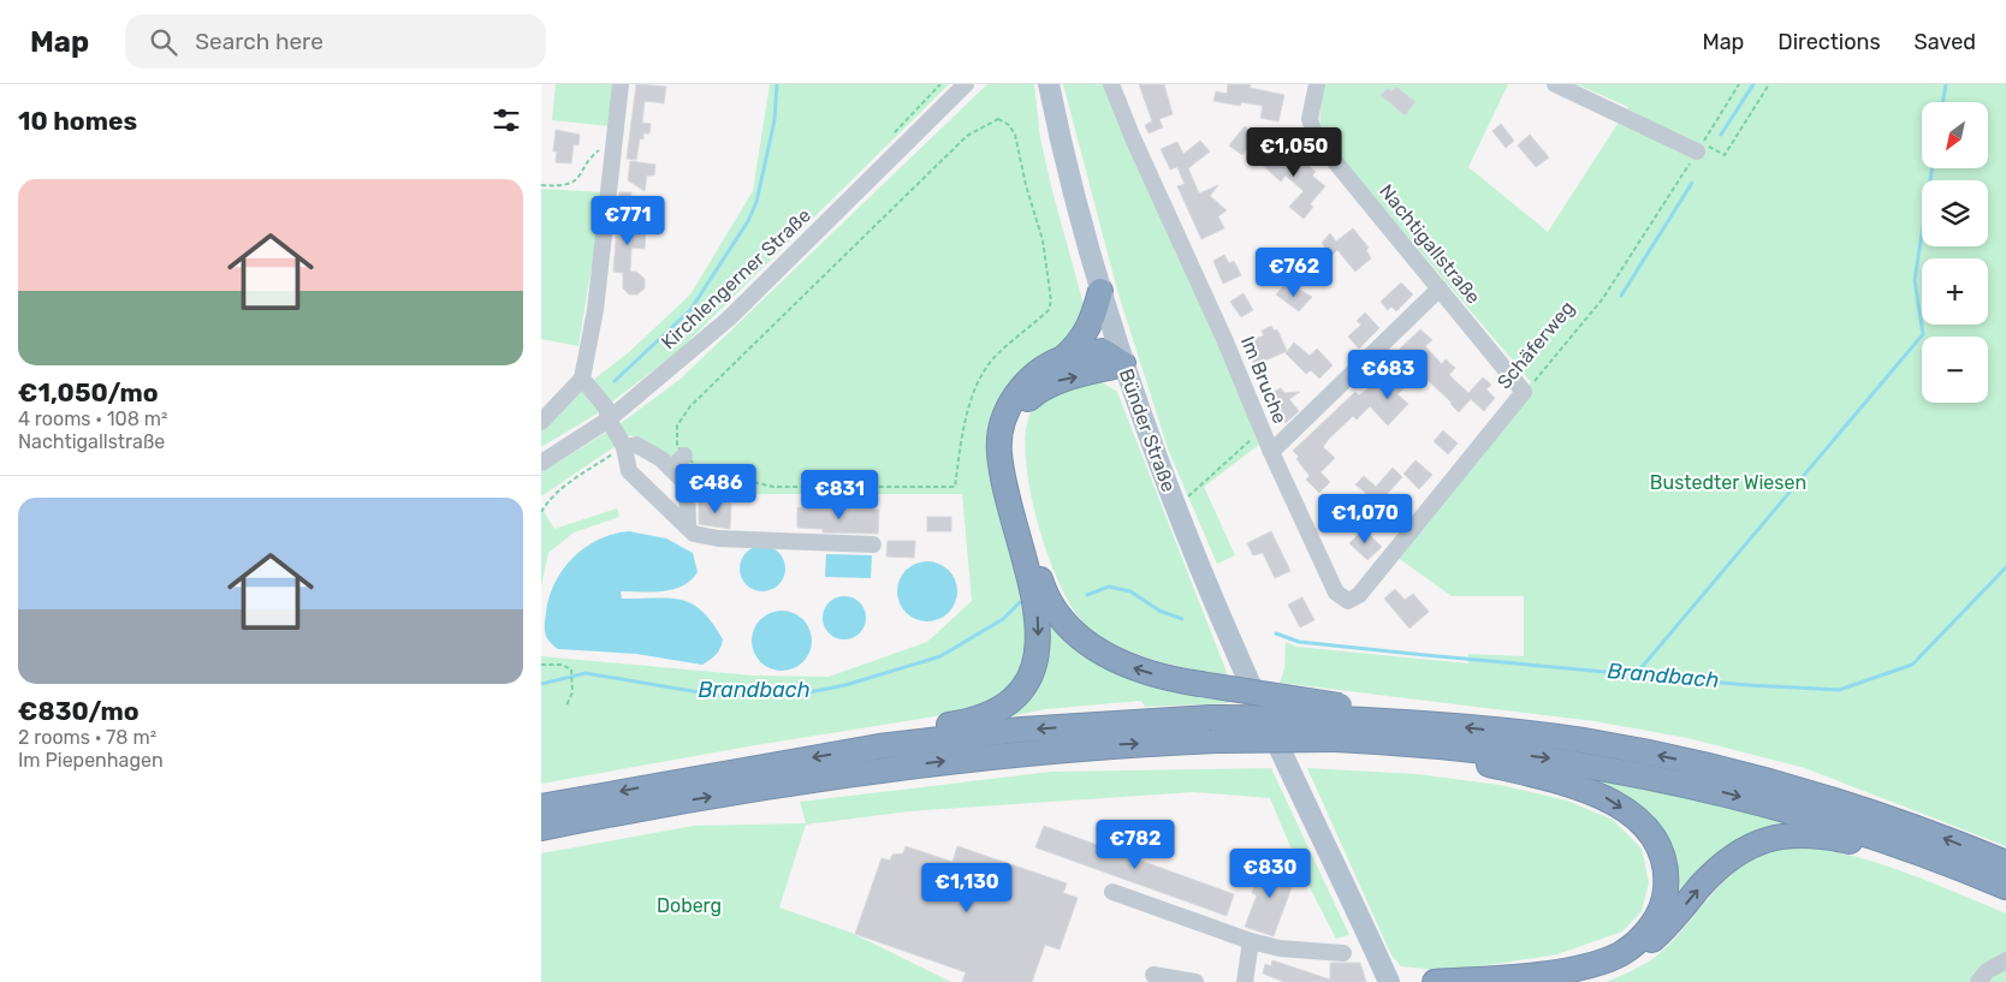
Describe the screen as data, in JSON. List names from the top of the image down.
{
  "streets": {
    "main road": ["Bünder Straße"],
    "street": [
      "Nachtigallstraße",
      "Kirchlengerner Straße",
      "Schäferweg",
      "Im Bruche"
    ]
  },
  "crossings": [
    ["Nachtigallstraße", "Schäferweg"],
    ["Schäferweg", "Im Bruche"]
  ],
  "water": ["Brandbach"],
  "parks": ["Bustedter Wiesen", "Doberg"],
  "north": "bottom left",
  "page": {
    "header": "Map",
    "search": "Search here",
    "nav": ["Map", "Directions", "Saved"],
    "heading": "10 homes",
    "map_buttons": ["+", "−"],
    "price": [
      "€1,050",
      "€771",
      "€762",
      "€683",
      "€486",
      "€831",
      "€1,070",
      "€782",
      "€830",
      "€1,130"
    ],
    "list": [
      {
        "name": "€1,050/mo",
        "note": "4 rooms · 108 m² · Nachtigallstraße"
      },
      {
        "name": "€830/mo",
        "note": "2 rooms · 78 m² · Im Piepenhagen"
      }
    ]
  }
}
